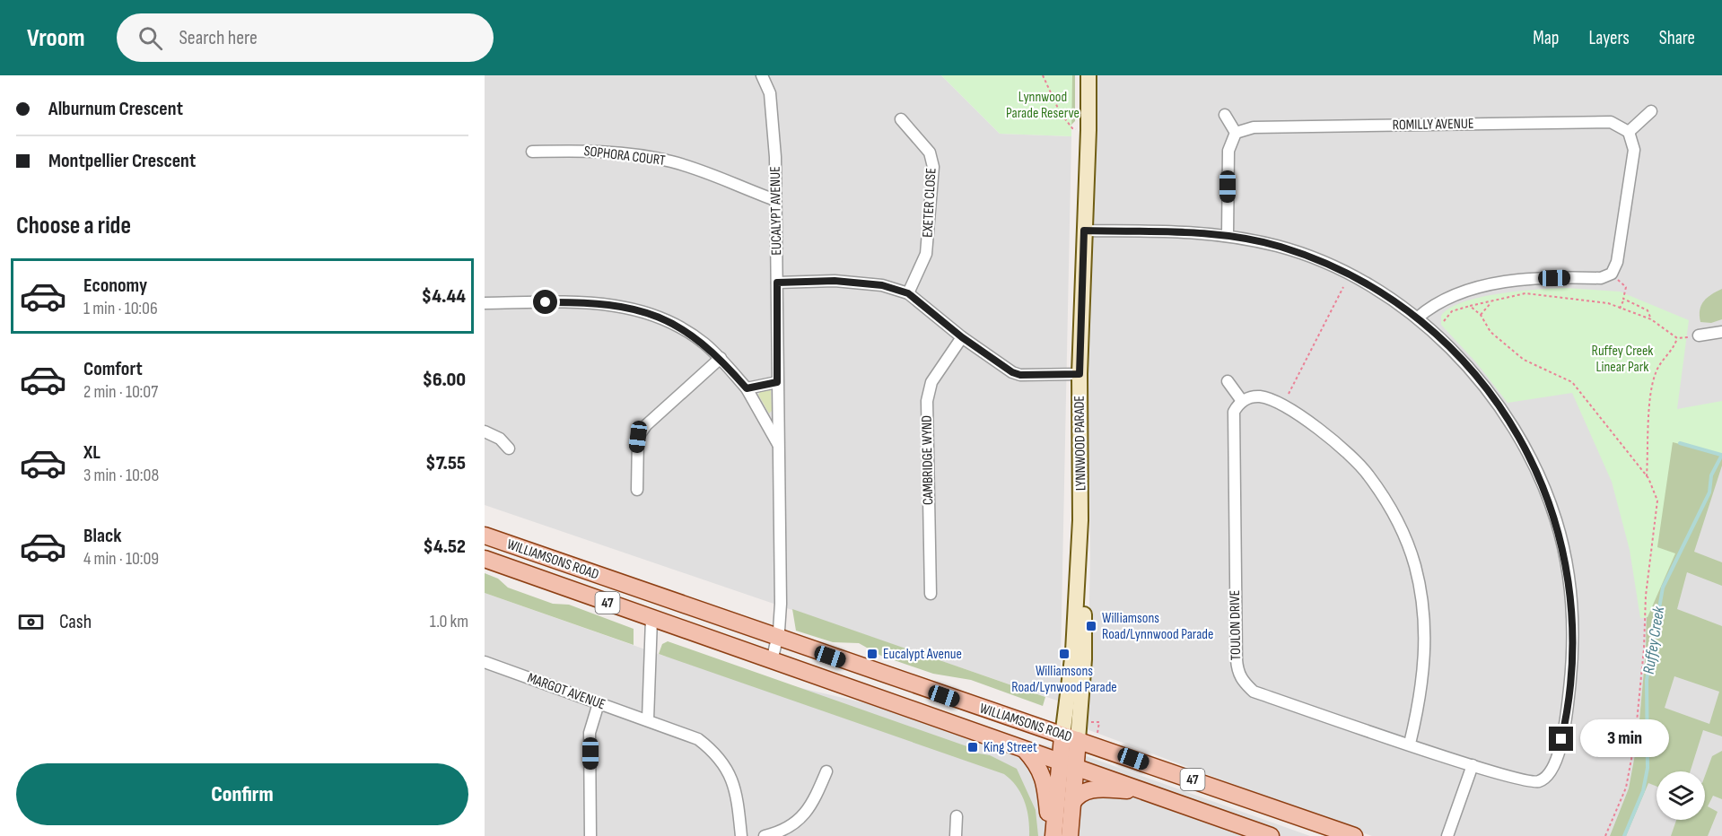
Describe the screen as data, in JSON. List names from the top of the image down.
{
  "streets": {
    "main road": ["LYNNWOOD PARADE", "WILLIAMSONS ROAD", "47"],
    "street": [
      "ROMILLY AVENUE",
      "SOPHORA COURT",
      "EXETER CLOSE",
      "EUCALYPT AVENUE",
      "CAMBRIDGE WYND",
      "TOULON DRIVE",
      "MARGOT AVENUE"
    ]
  },
  "crossings": [
    ["SOPHORA COURT", "EUCALYPT AVENUE"],
    ["EUCALYPT AVENUE", "WILLIAMSONS ROAD"],
    ["LYNNWOOD PARADE", "WILLIAMSONS ROAD"],
    ["LYNNWOOD PARADE", "TOULON DRIVE"]
  ],
  "water": ["Ruffey Creek"],
  "parks": ["Lynnwood Parade Reserve", "Ruffey Creek Linear Park"],
  "places": {
    "transit": [
      "Williamsons Road/Lynnwood Parade",
      "Eucalypt Avenue",
      "Williamsons Road/Lynwood Parade",
      "King Street"
    ]
  },
  "page": {
    "header": "Vroom",
    "search": "Search here",
    "nav": ["Map", "Layers", "Share"],
    "banner": ["Alburnum Crescent", "Montpellier Crescent"],
    "heading": "Choose a ride",
    "list": [
      {
        "name": "Economy",
        "note": "1 min · 10:06",
        "value": "$4.44"
      },
      {
        "name": "Comfort",
        "note": "2 min · 10:07",
        "value": "$6.00"
      },
      {
        "name": "XL",
        "note": "3 min · 10:08",
        "value": "$7.55"
      },
      {
        "name": "Black",
        "note": "4 min · 10:09",
        "value": "$4.52"
      }
    ],
    "pay": ["Cash", "1.0 km"],
    "bubble": "3 min",
    "buttons": "Confirm"
  }
}
